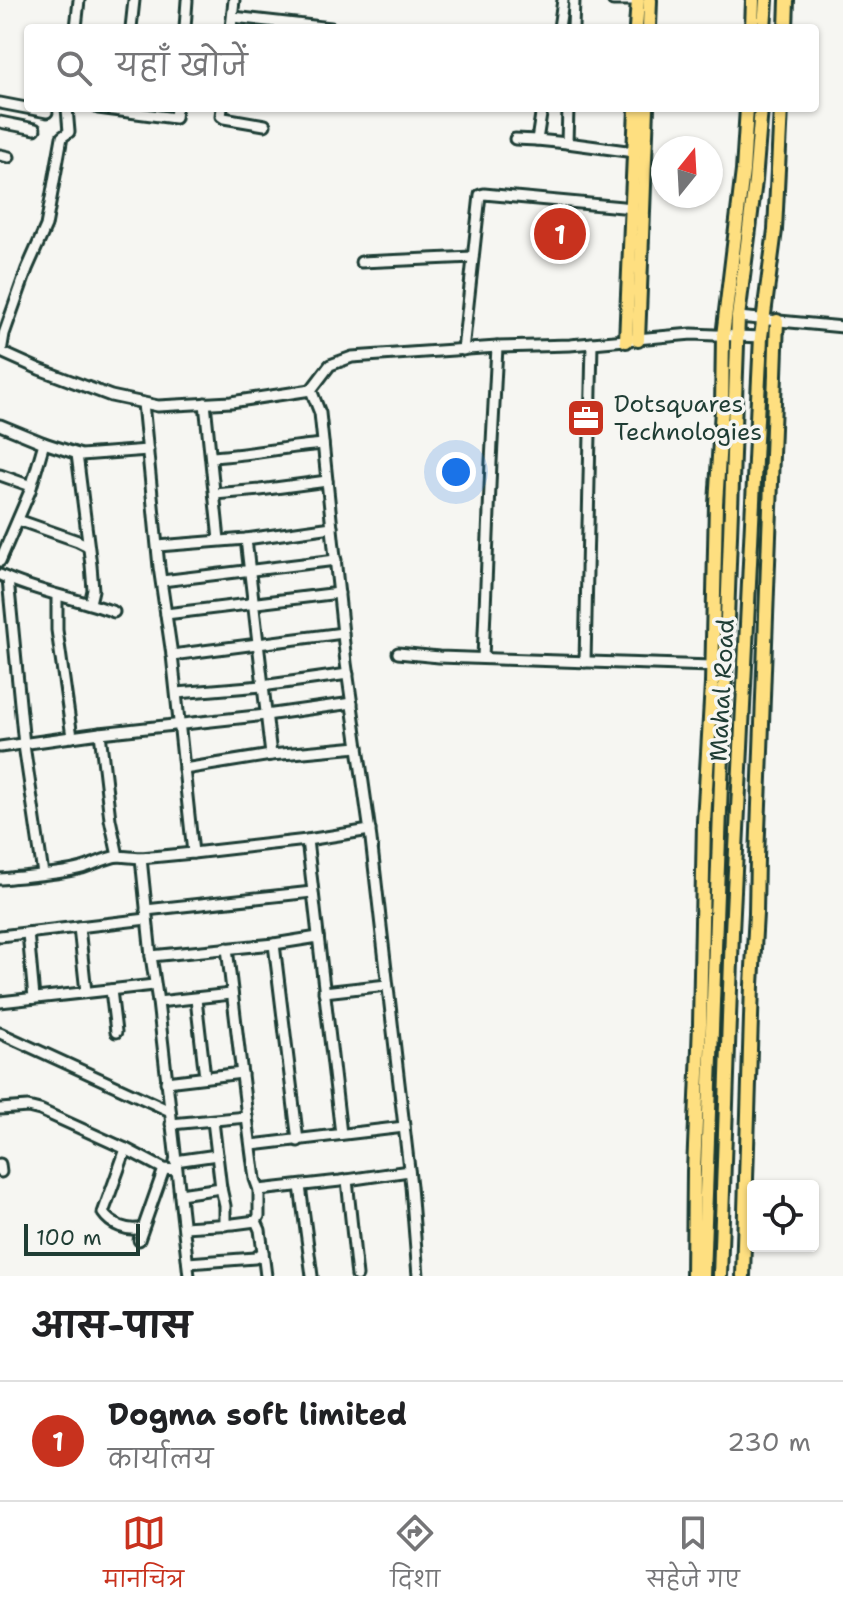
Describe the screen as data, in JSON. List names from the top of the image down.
{
  "streets": {
    "main road": ["Mahal Road"]
  },
  "places": {
    "office": ["Dotsquares Technologies"]
  },
  "scale_bar": "100 m",
  "north": "top",
  "page": {
    "search": "यहाँ खोजें",
    "pins": "1",
    "scale": "100 m",
    "heading": "आस-पास",
    "list": [
      {
        "mark": "1",
        "name": "Dogma soft limited",
        "note": "कार्यालय",
        "value": "230 m"
      }
    ],
    "nav": ["मानचित्र", "दिशा", "सहेजे गए"]
  }
}
